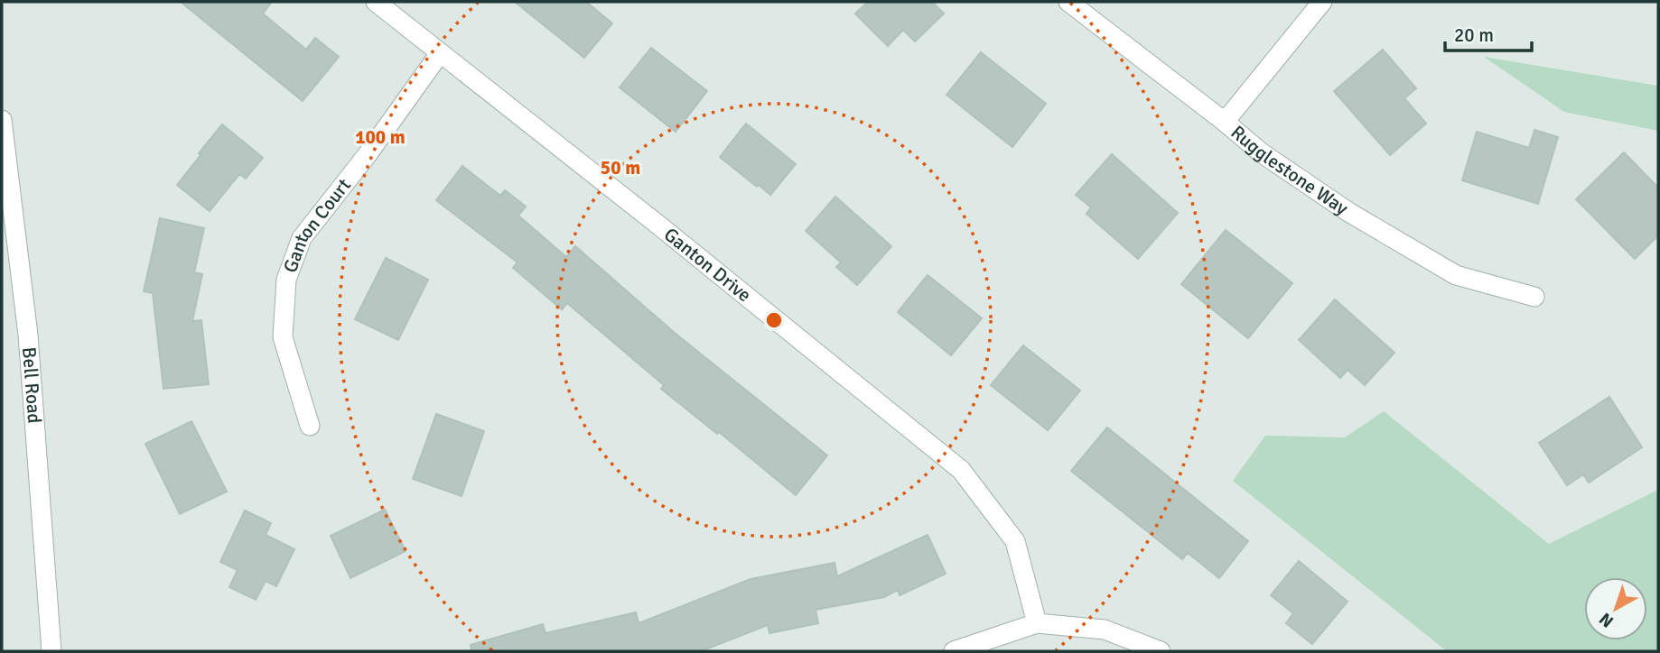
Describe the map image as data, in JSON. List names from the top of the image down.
{
  "streets": {
    "street": [
      "Rugglestone Way",
      "Ganton Court",
      "Ganton Drive",
      "Bell Road"
    ]
  },
  "crossings": [
    ["Ganton Court", "Ganton Drive"]
  ],
  "scale_bar": "20 m",
  "north": "bottom left",
  "rings": ["100 m", "50 m"]
}
